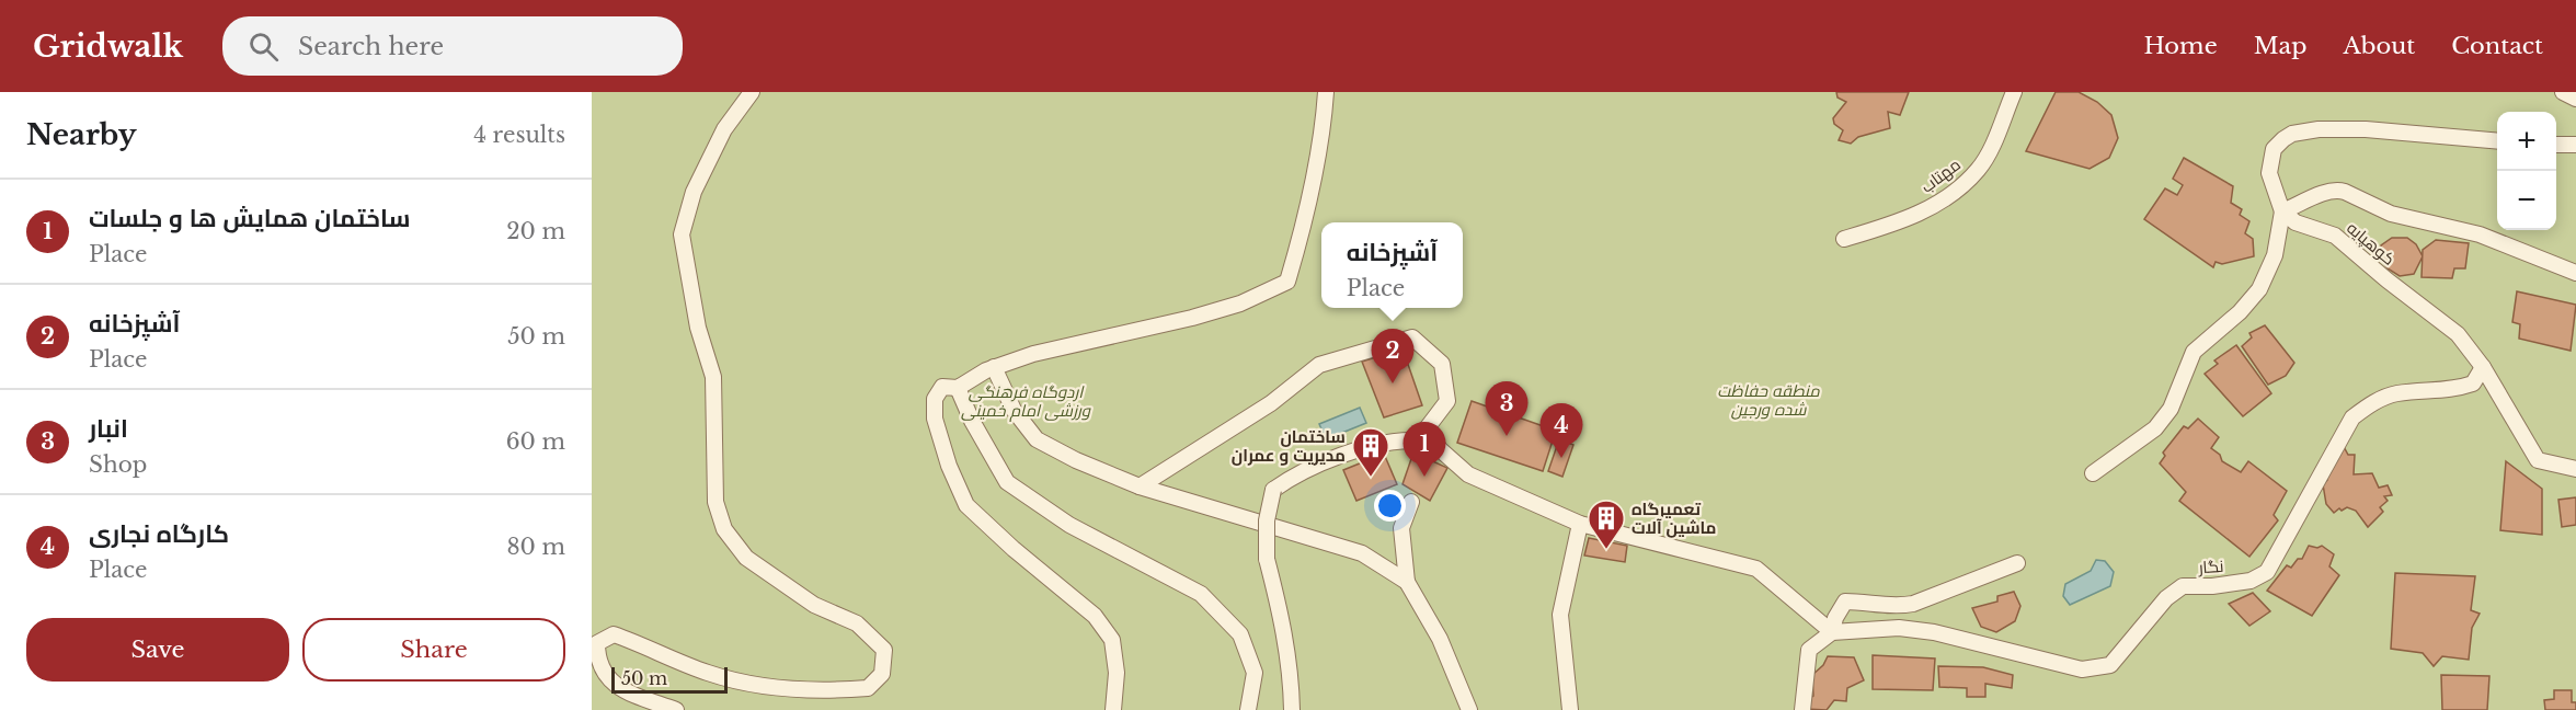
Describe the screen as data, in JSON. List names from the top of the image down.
{
  "streets": {
    "street": ["مهتاب", "کوهپایه", "نگار"]
  },
  "crossings": [
    ["کوهپایه", "نگار"]
  ],
  "parks": ["منطقه حفاظت شده ورجین", "اردوگاه فرهنگی ورزشی امام خمینی"],
  "places": {
    "building": ["ساختمان مدیریت و عمران", "تعمیرگاه ماشین آلات"]
  },
  "scale_bar": "50 m",
  "page": {
    "header": "Gridwalk",
    "search": "Search here",
    "nav": [
      "Home",
      "Map",
      "About",
      "Contact"
    ],
    "heading": ["Nearby", "4 results"],
    "map_buttons": ["+", "−"],
    "list": [
      {
        "mark": "1",
        "name": "ساختمان همایش ها و جلسات",
        "note": "Place",
        "value": "20 m"
      },
      {
        "mark": "2",
        "name": "آشپزخانه",
        "note": "Place",
        "value": "50 m"
      },
      {
        "mark": "3",
        "name": "انبار",
        "note": "Shop",
        "value": "60 m"
      },
      {
        "mark": "4",
        "name": "کارگاه نجاری",
        "note": "Place",
        "value": "80 m"
      }
    ],
    "popup": ["آشپزخانه", "Place"],
    "pins": [
      "2",
      "3",
      "4",
      "1"
    ],
    "buttons": ["Save", "Share"],
    "scale": "50 m"
  }
}
